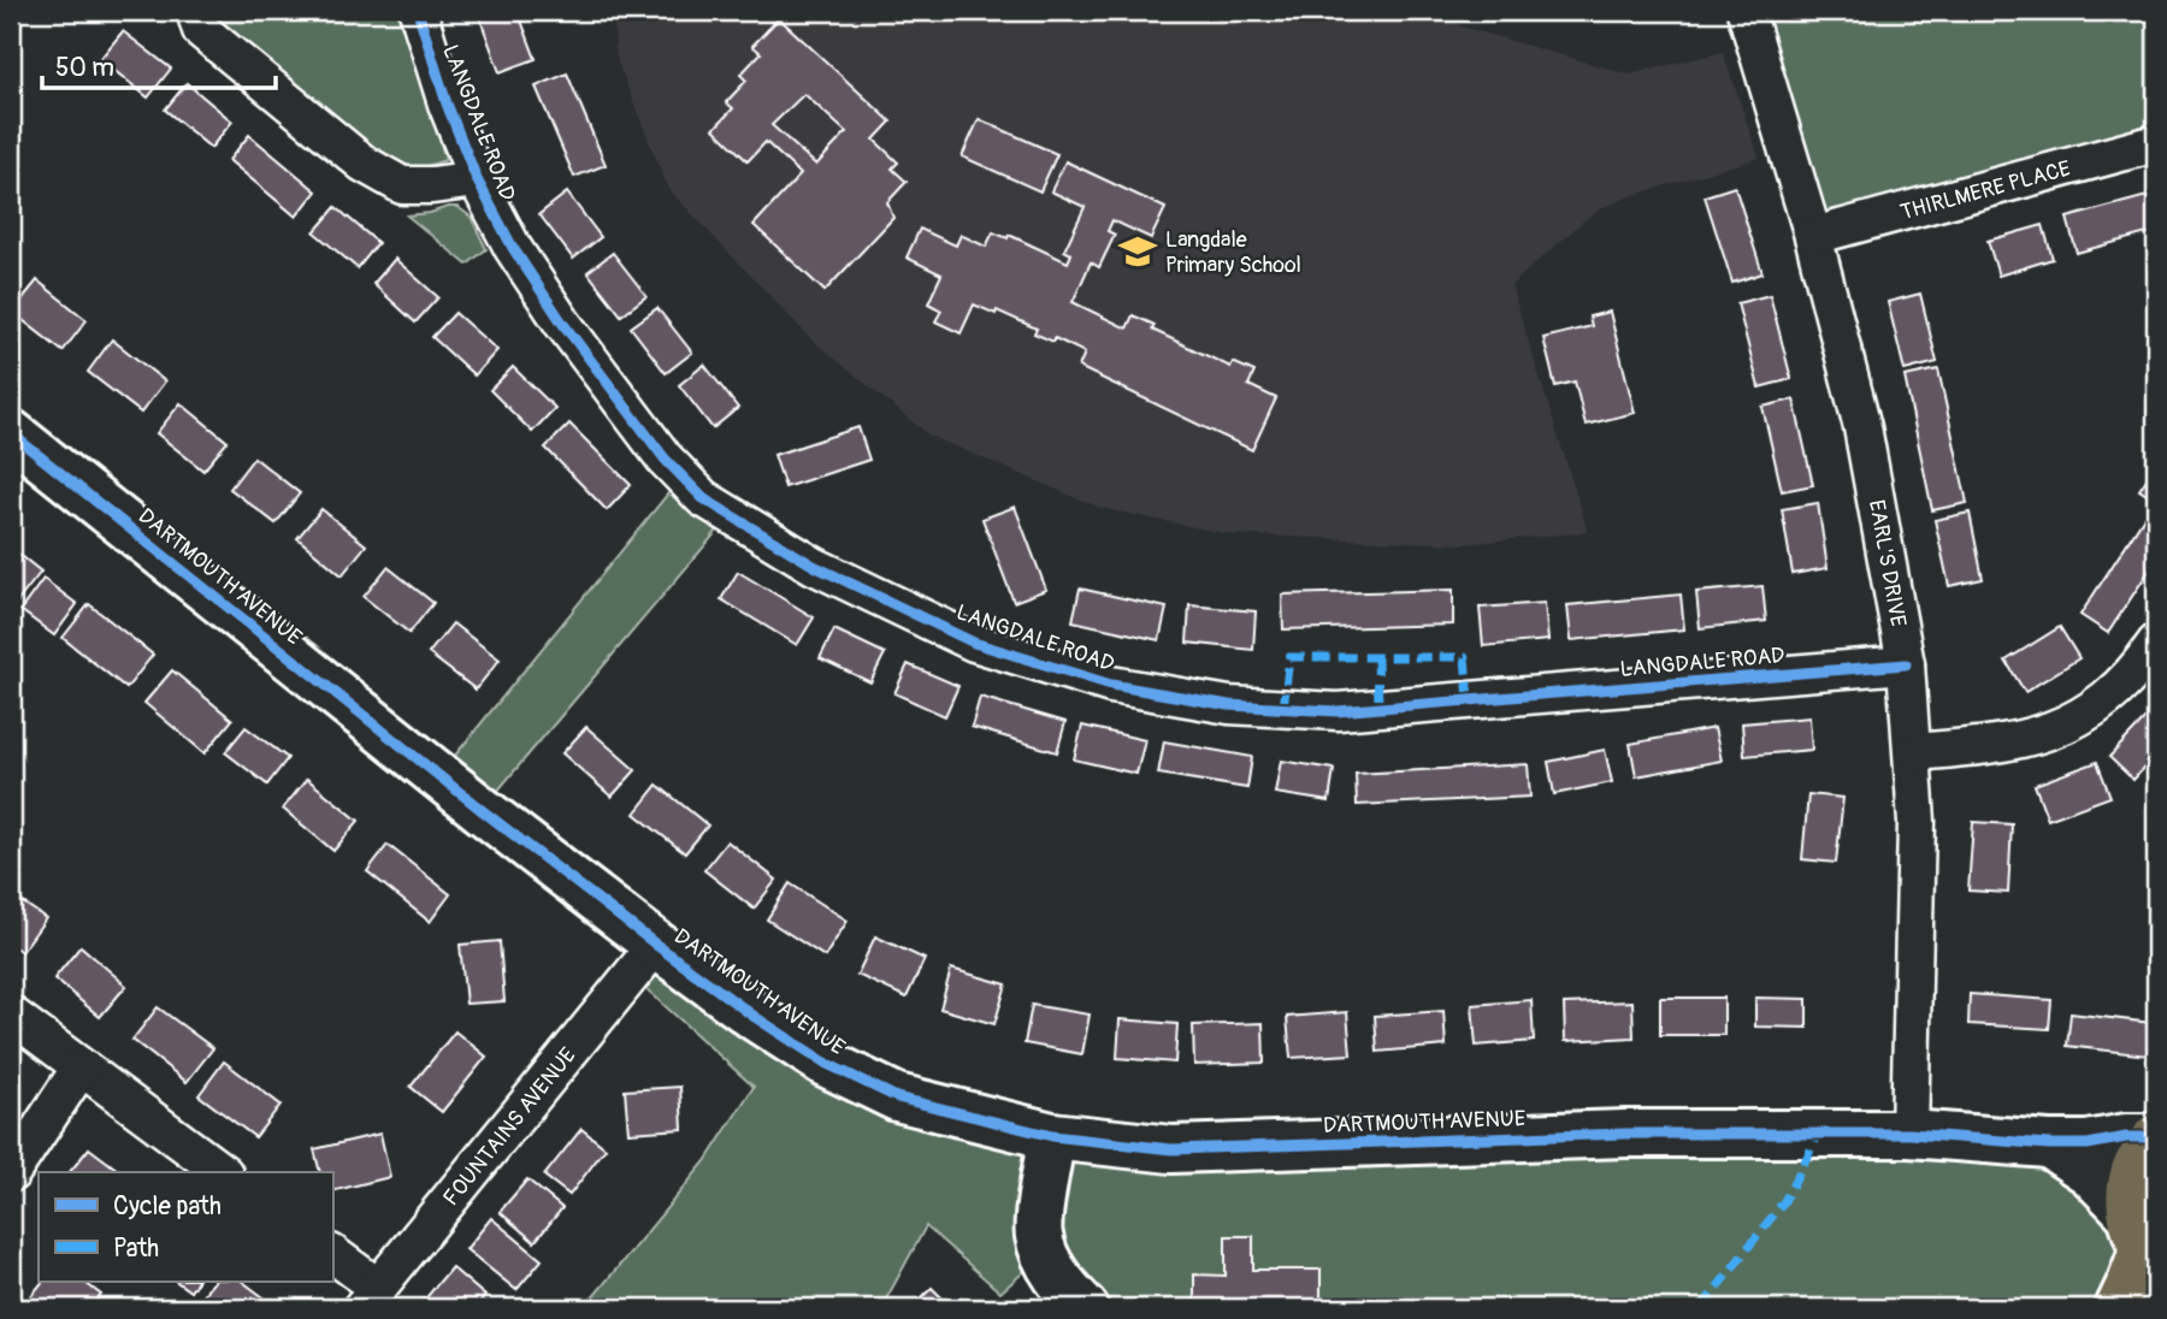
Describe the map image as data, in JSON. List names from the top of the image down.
{
  "streets": {
    "street": [
      "LANGDALE ROAD",
      "THIRLMERE PLACE",
      "EARL'S DRIVE",
      "DARTMOUTH AVENUE",
      "FOUNTAINS AVENUE"
    ]
  },
  "crossings": [
    ["LANGDALE ROAD", "EARL'S DRIVE"],
    ["THIRLMERE PLACE", "EARL'S DRIVE"],
    ["EARL'S DRIVE", "DARTMOUTH AVENUE"],
    ["DARTMOUTH AVENUE", "FOUNTAINS AVENUE"]
  ],
  "places": {
    "school or university": ["Langdale Primary School"]
  },
  "legend": ["Cycle path", "Path"],
  "scale_bar": "50 m"
}
